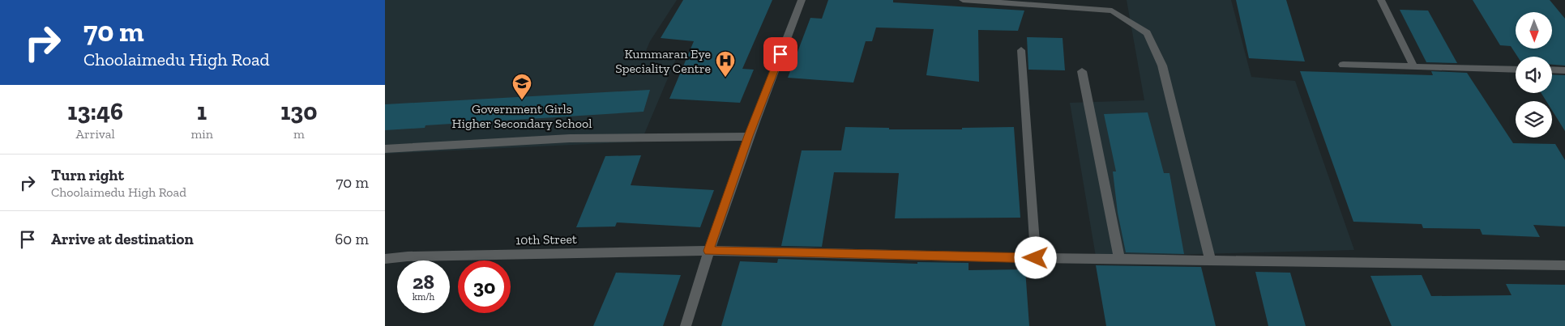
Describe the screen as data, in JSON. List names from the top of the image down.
{
  "streets": {
    "street": ["10th Street"]
  },
  "places": {
    "hospital": ["Kummaran Eye Speciality Centre"],
    "school or university": ["Government Girls Higher Secondary School"]
  },
  "north": "bottom",
  "page": {
    "turn": ["70 m", "Choolaimedu High Road"],
    "eta": [
      "13:46",
      "Arrival",
      "1",
      "min",
      "130",
      "m"
    ],
    "list": [
      {
        "name": "Turn right",
        "note": "Choolaimedu High Road",
        "value": "70 m"
      },
      {
        "name": "Arrive at destination",
        "value": "60 m"
      }
    ],
    "speed": "28 km/h",
    "limit": "30"
  }
}
